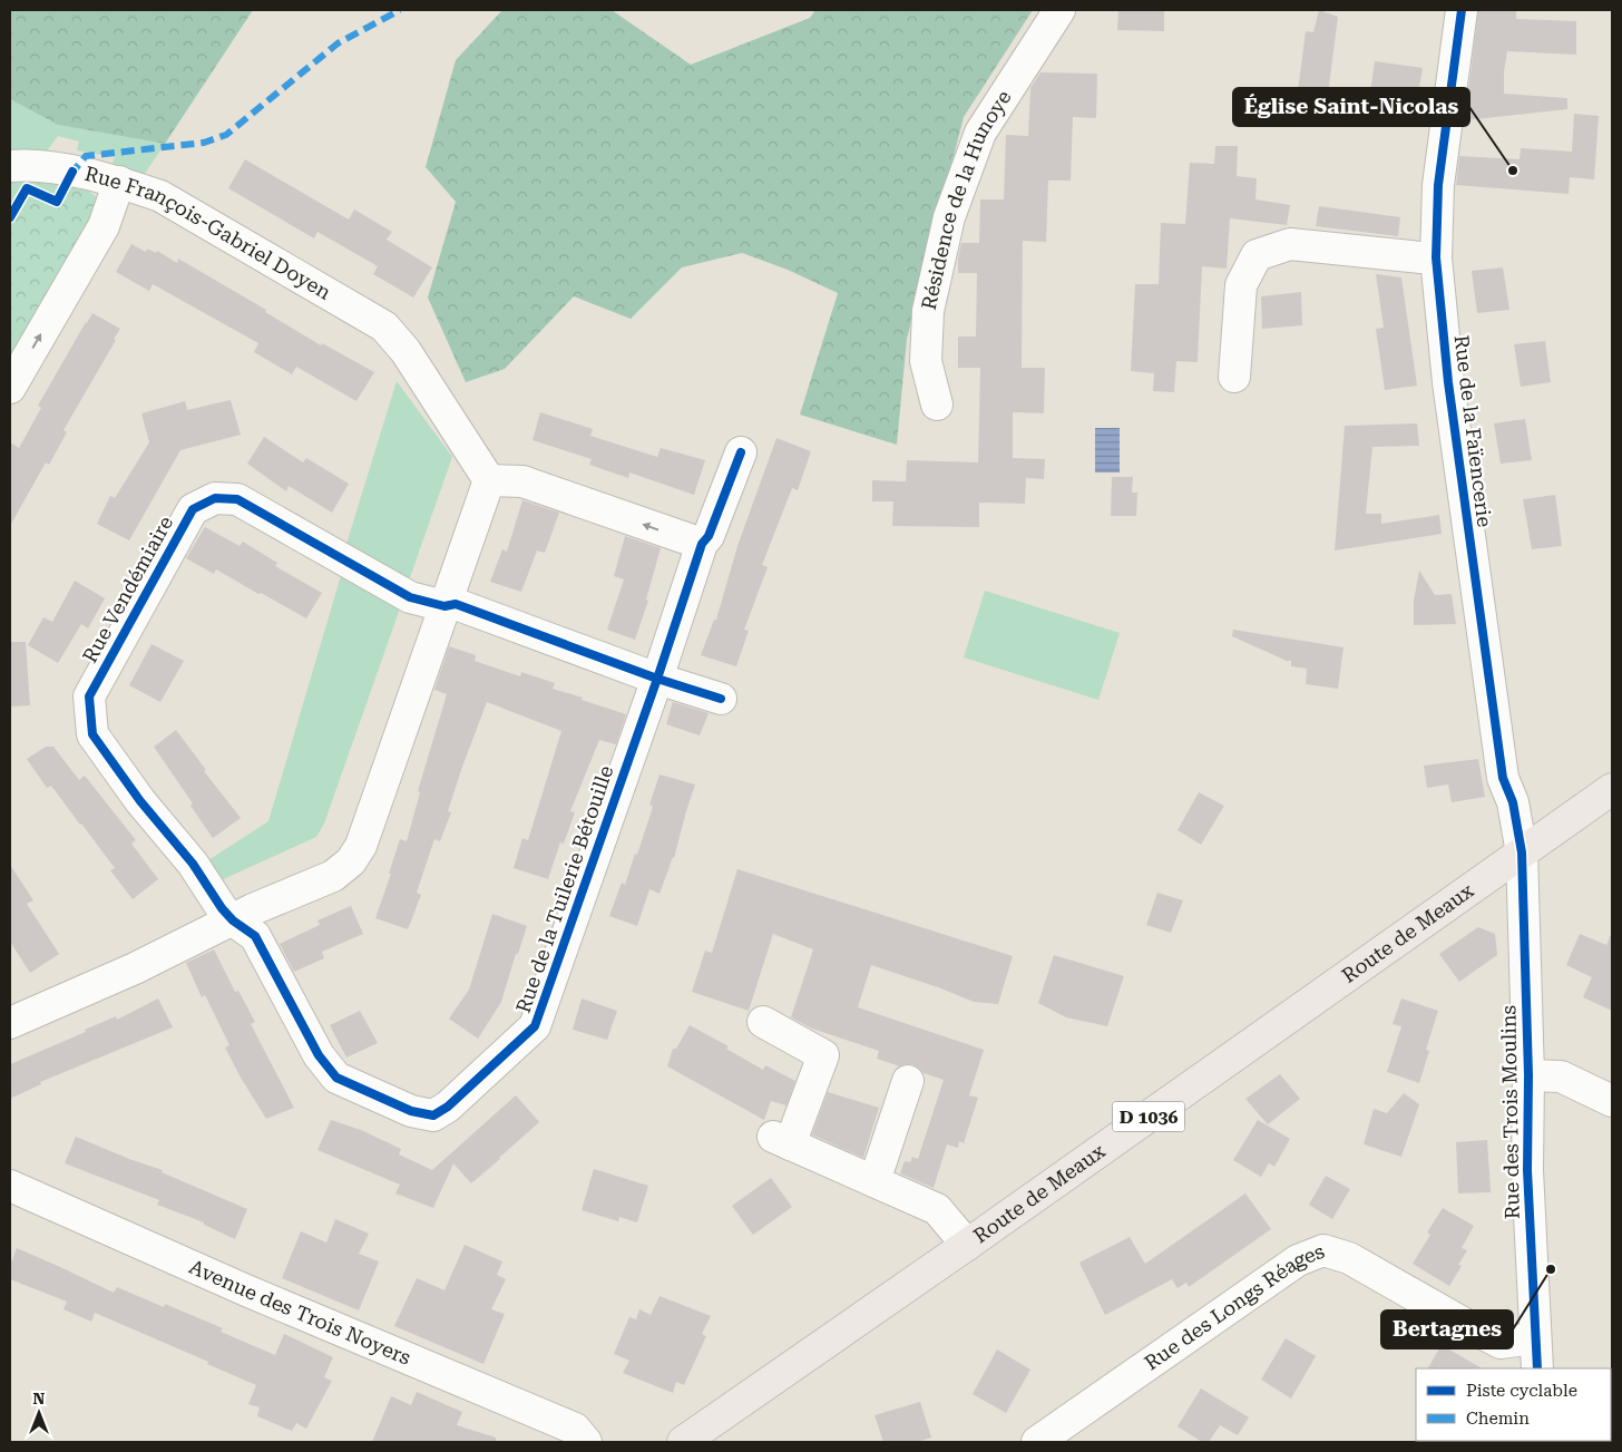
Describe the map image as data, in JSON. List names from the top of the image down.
{
  "streets": {
    "main road": ["Route de Meaux", "D 1036"],
    "street": [
      "Résidence de la Hunoye",
      "Rue François-Gabriel Doyen",
      "Rue de la Faïencerie",
      "Rue Vendémiaire",
      "Rue de la Tuilerie Bétouille",
      "Rue des Trois Moulins",
      "Avenue des Trois Noyers",
      "Rue des Longs Réages"
    ]
  },
  "crossings": [
    ["Rue de la Faïencerie", "Route de Meaux"],
    ["Rue de la Faïencerie", "Rue des Trois Moulins"],
    ["Rue Vendémiaire", "Rue de la Tuilerie Bétouille"],
    ["Route de Meaux", "Rue des Trois Moulins"],
    ["Rue des Trois Moulins", "Rue des Longs Réages"]
  ],
  "places": ["Église Saint-Nicolas", "Bertagnes"],
  "legend": ["Piste cyclable", "Chemin"],
  "north": "top"
}
